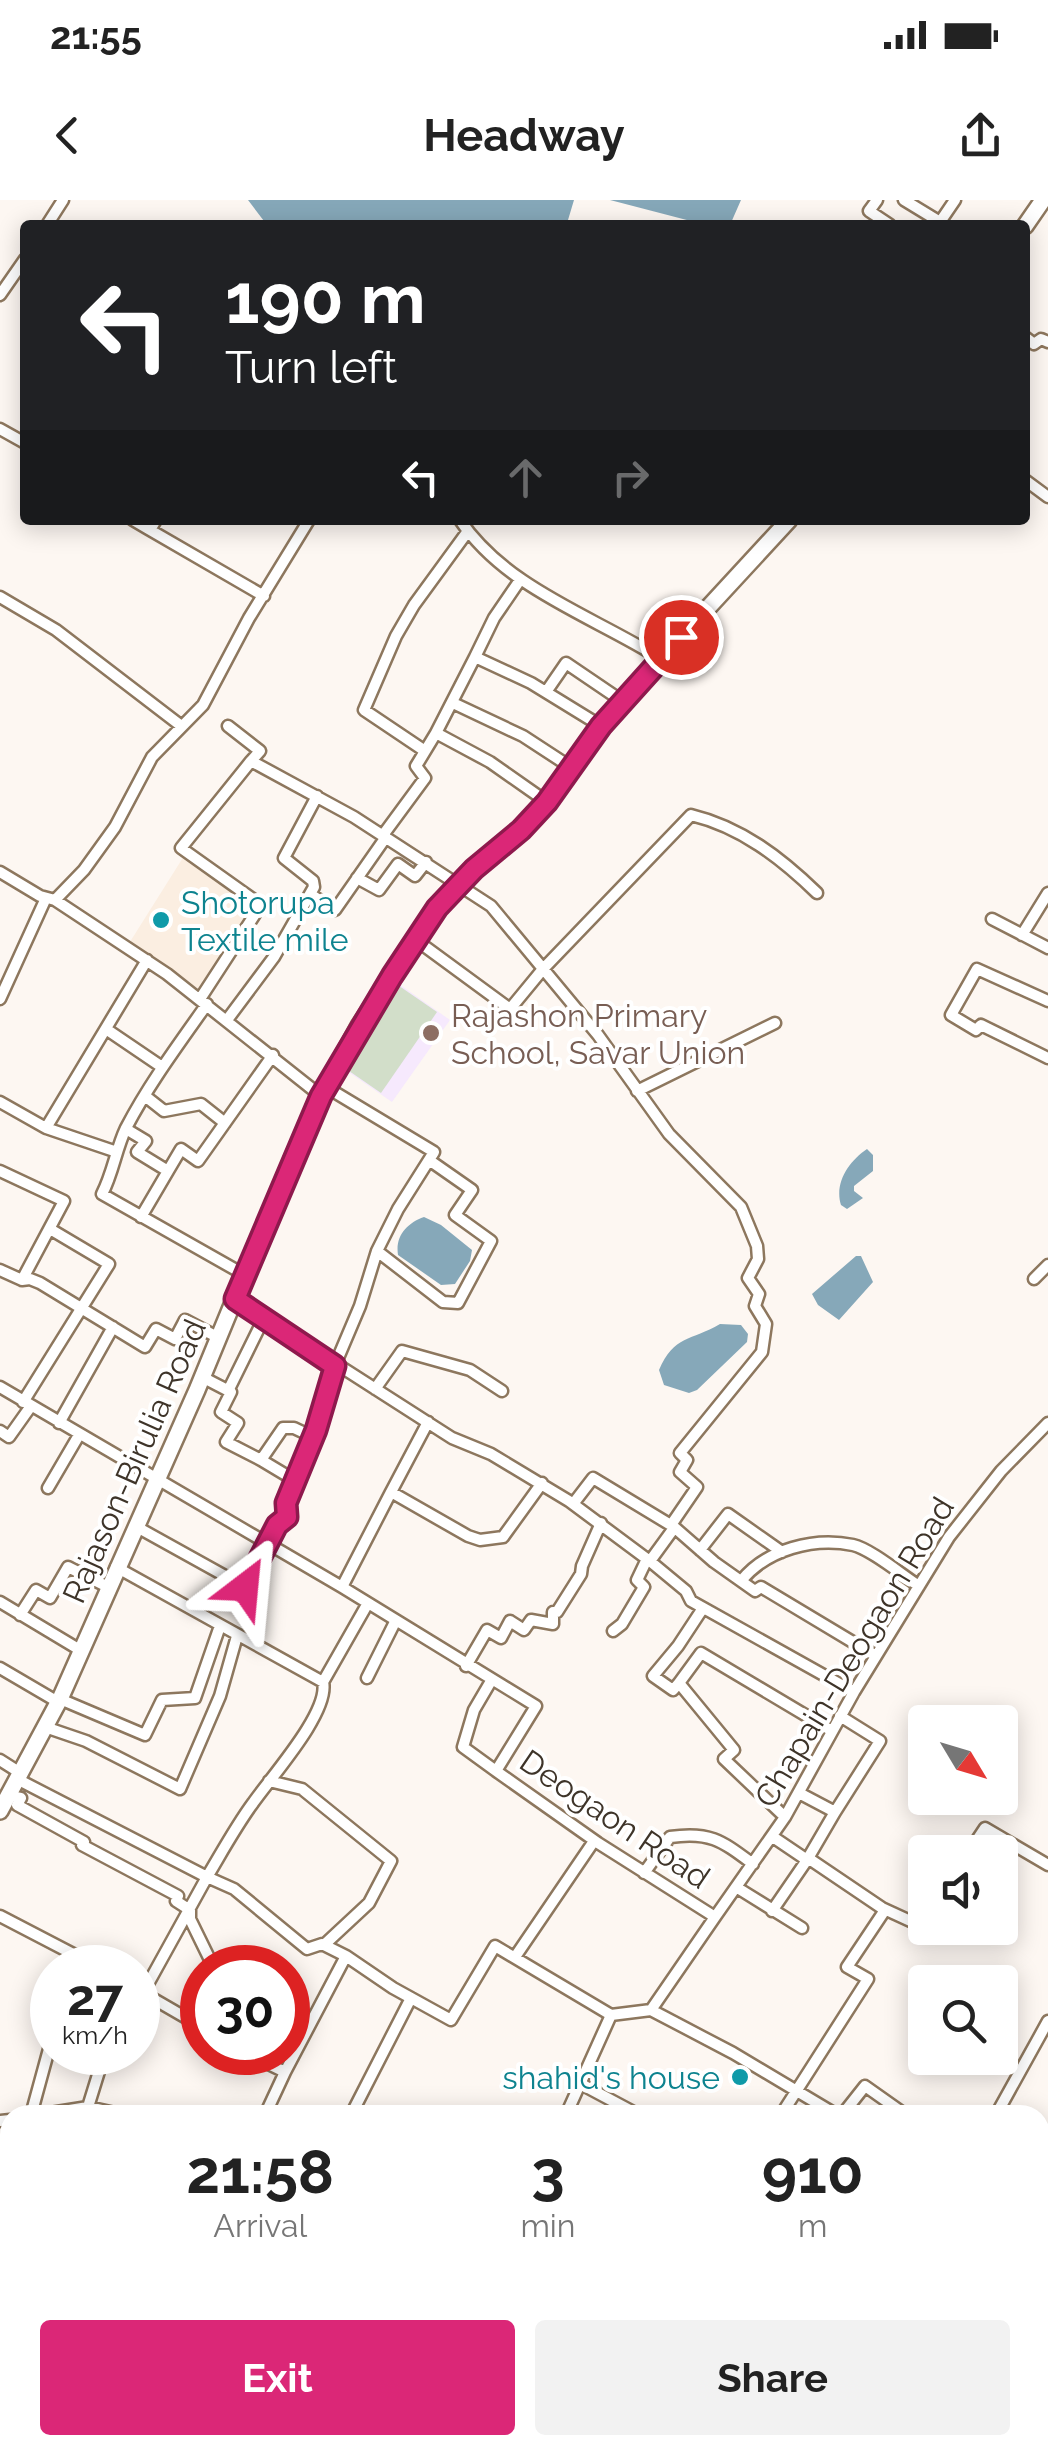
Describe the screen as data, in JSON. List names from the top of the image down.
{
  "streets": {
    "street": ["Rajason-Birulia Road", "Chapain-Deogaon Road", "Deogaon Road"]
  },
  "crossings": [
    ["Rajason-Birulia Road", "Deogaon Road"],
    ["Chapain-Deogaon Road", "Deogaon Road"]
  ],
  "places": ["Shotorupa Textile mile", "Rajashon Primary School, Savar Union", "shahid's house"],
  "north": "bottom right",
  "page": {
    "status": "21:55",
    "header": "Headway",
    "turn": ["190 m", "Turn left"],
    "speed": "27 km/h",
    "limit": "30",
    "eta": [
      "21:58",
      "Arrival",
      "3",
      "min",
      "910",
      "m"
    ],
    "buttons": ["Exit", "Share"]
  }
}
